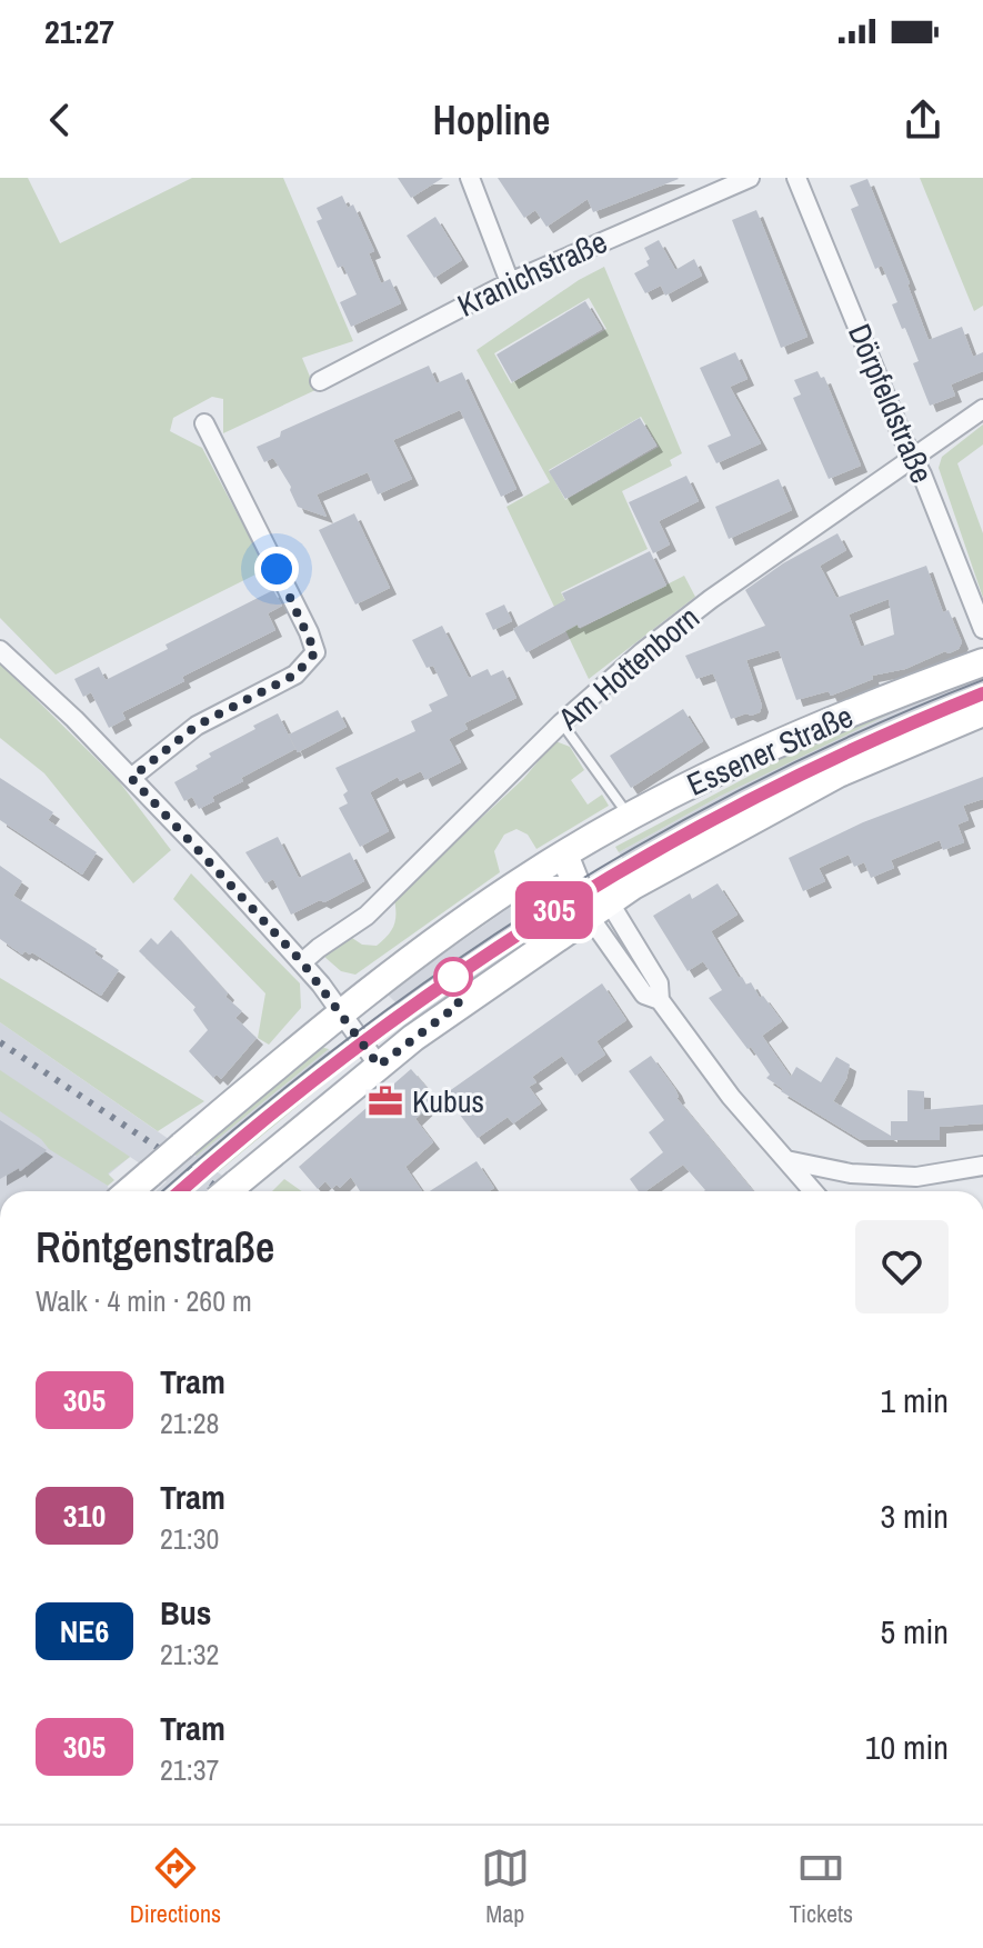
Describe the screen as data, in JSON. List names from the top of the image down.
{
  "streets": {
    "main road": ["Essener Straße"],
    "street": ["Kranichstraße", "Dörpfeldstraße", "Am Hottenborn"]
  },
  "crossings": [
    ["Dörpfeldstraße", "Am Hottenborn"]
  ],
  "places": {
    "office": ["Kubus"]
  },
  "lines": ["tram line 305"],
  "page": {
    "status": "21:27",
    "header": "Hopline",
    "on_map": "305",
    "heading": ["Röntgenstraße", "Walk · 4 min · 260 m"],
    "list": [
      {
        "mark": "305",
        "name": "Tram",
        "note": "21:28",
        "value": "1 min"
      },
      {
        "mark": "310",
        "name": "Tram",
        "note": "21:30",
        "value": "3 min"
      },
      {
        "mark": "NE6",
        "name": "Bus",
        "note": "21:32",
        "value": "5 min"
      },
      {
        "mark": "305",
        "name": "Tram",
        "note": "21:37",
        "value": "10 min"
      }
    ],
    "tabs": ["Directions", "Map", "Tickets"]
  }
}
